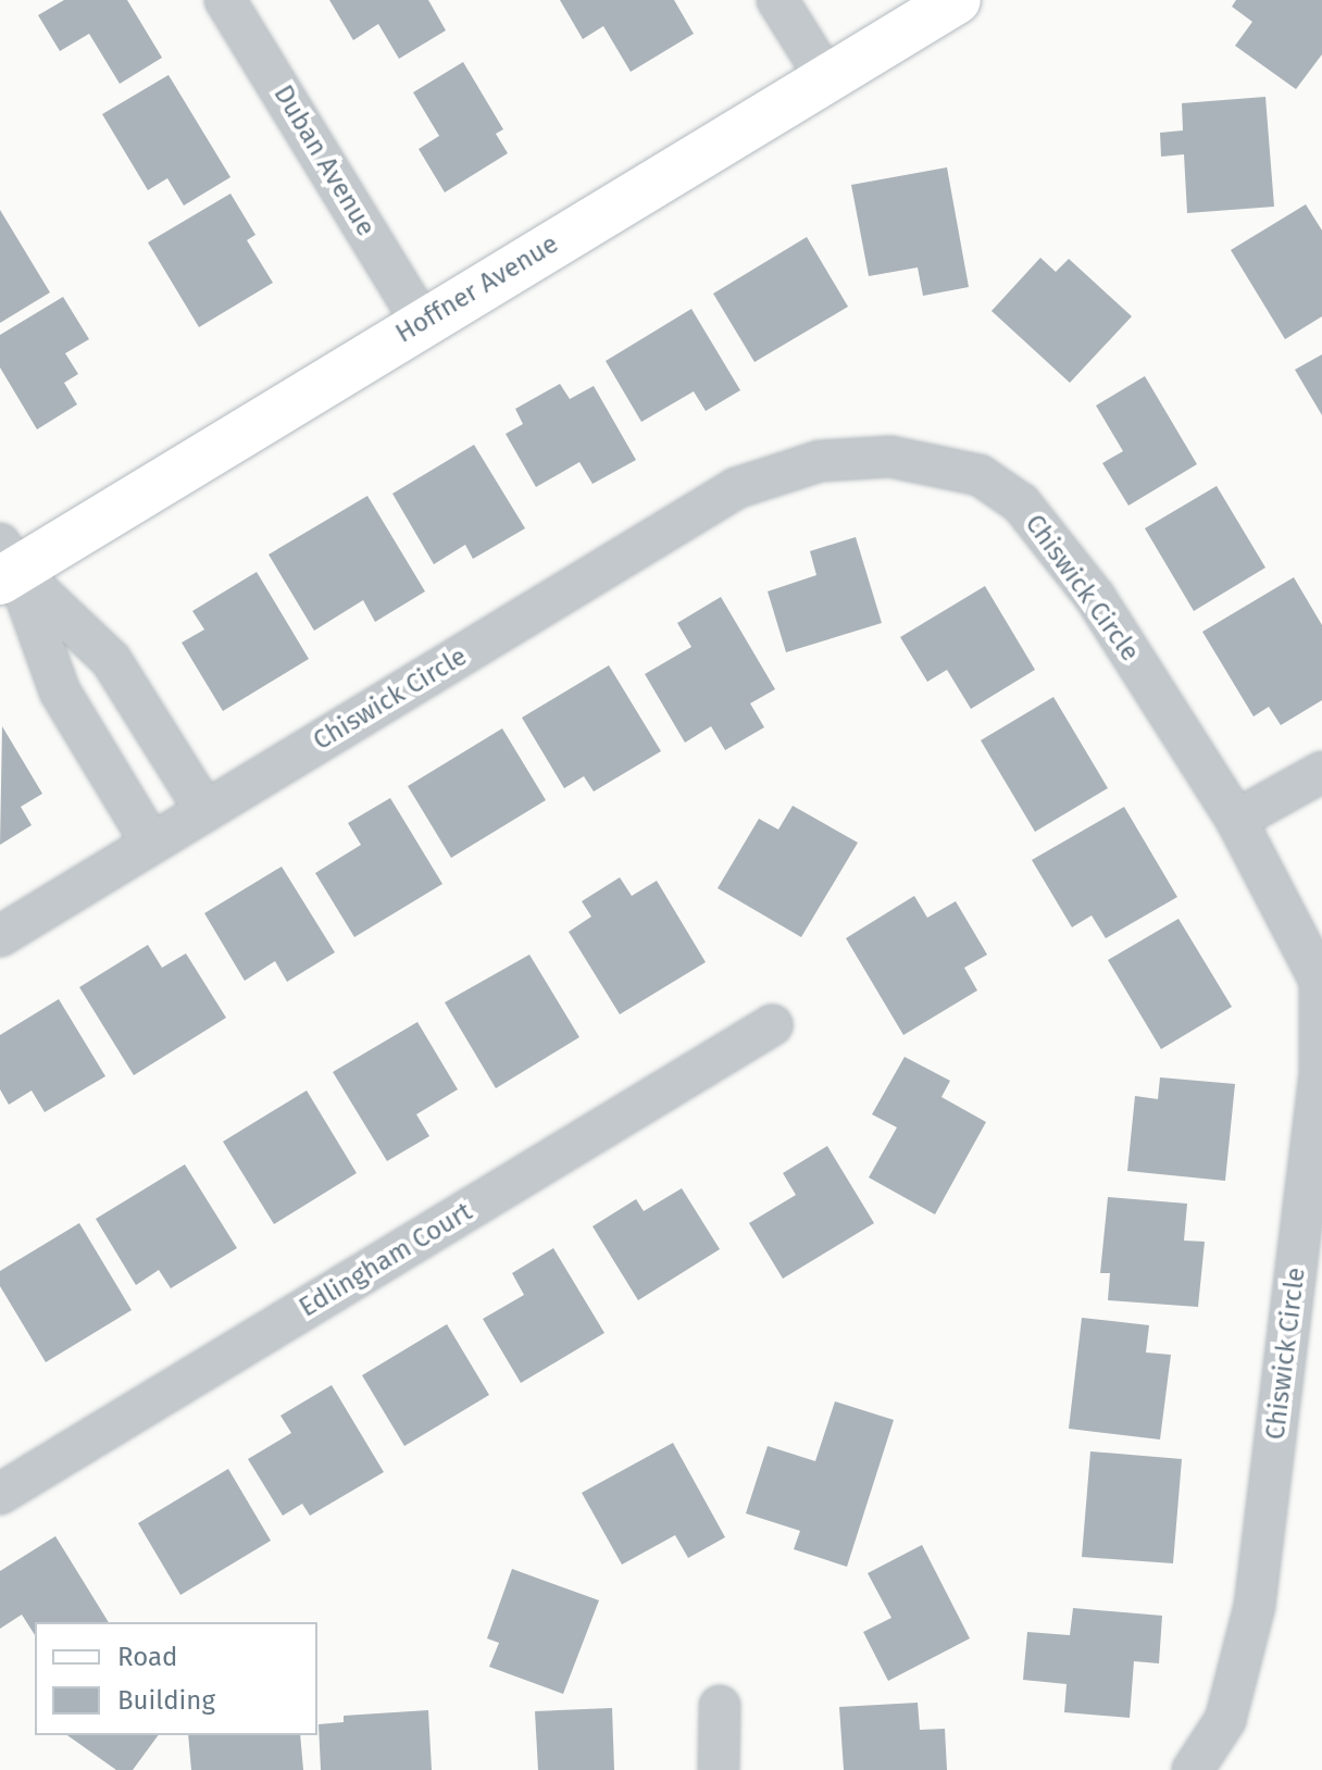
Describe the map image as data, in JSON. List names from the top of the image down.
{
  "streets": {
    "main road": ["Hoffner Avenue"],
    "street": ["Duban Avenue", "Chiswick Circle", "Edlingham Court"]
  },
  "crossings": [
    ["Duban Avenue", "Hoffner Avenue"]
  ],
  "legend": ["Road", "Building"]
}
